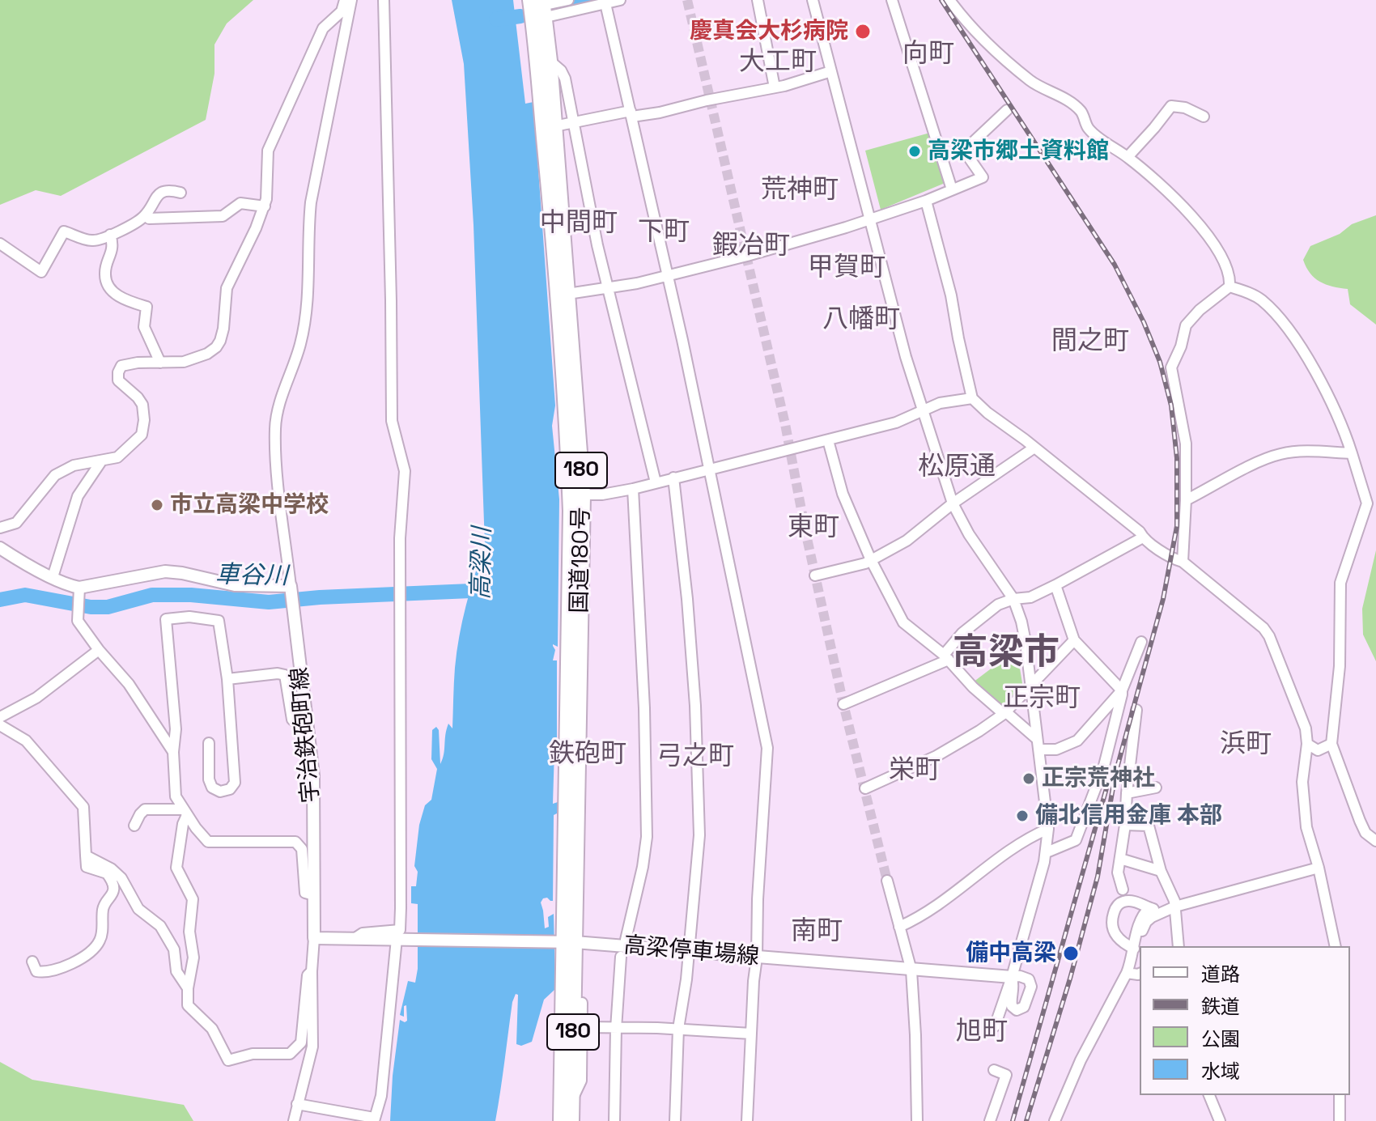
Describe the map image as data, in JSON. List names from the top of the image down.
{
  "streets": {
    "highway": ["180", "国道180号"],
    "main road": ["宇治鉄砲町線", "高梁停車場線"]
  },
  "crossings": [
    ["国道180号", "高梁停車場線"]
  ],
  "districts": [
    "向町",
    "大工町",
    "荒神町",
    "中間町",
    "下町",
    "鍜冶町",
    "甲賀町",
    "八幡町",
    "間之町",
    "松原通",
    "東町",
    "高梁市",
    "正宗町",
    "浜町",
    "鉄砲町",
    "弓之町",
    "栄町",
    "南町",
    "旭町"
  ],
  "water": ["高梁川", "車谷川"],
  "places": [
    "慶真会大杉病院",
    "高梁市郷土資料館",
    "市立高梁中学校",
    "正宗荒神社",
    "備北信用金庫 本部",
    "備中高梁"
  ],
  "legend": [
    "道路",
    "鉄道",
    "公園",
    "水域"
  ]
}
